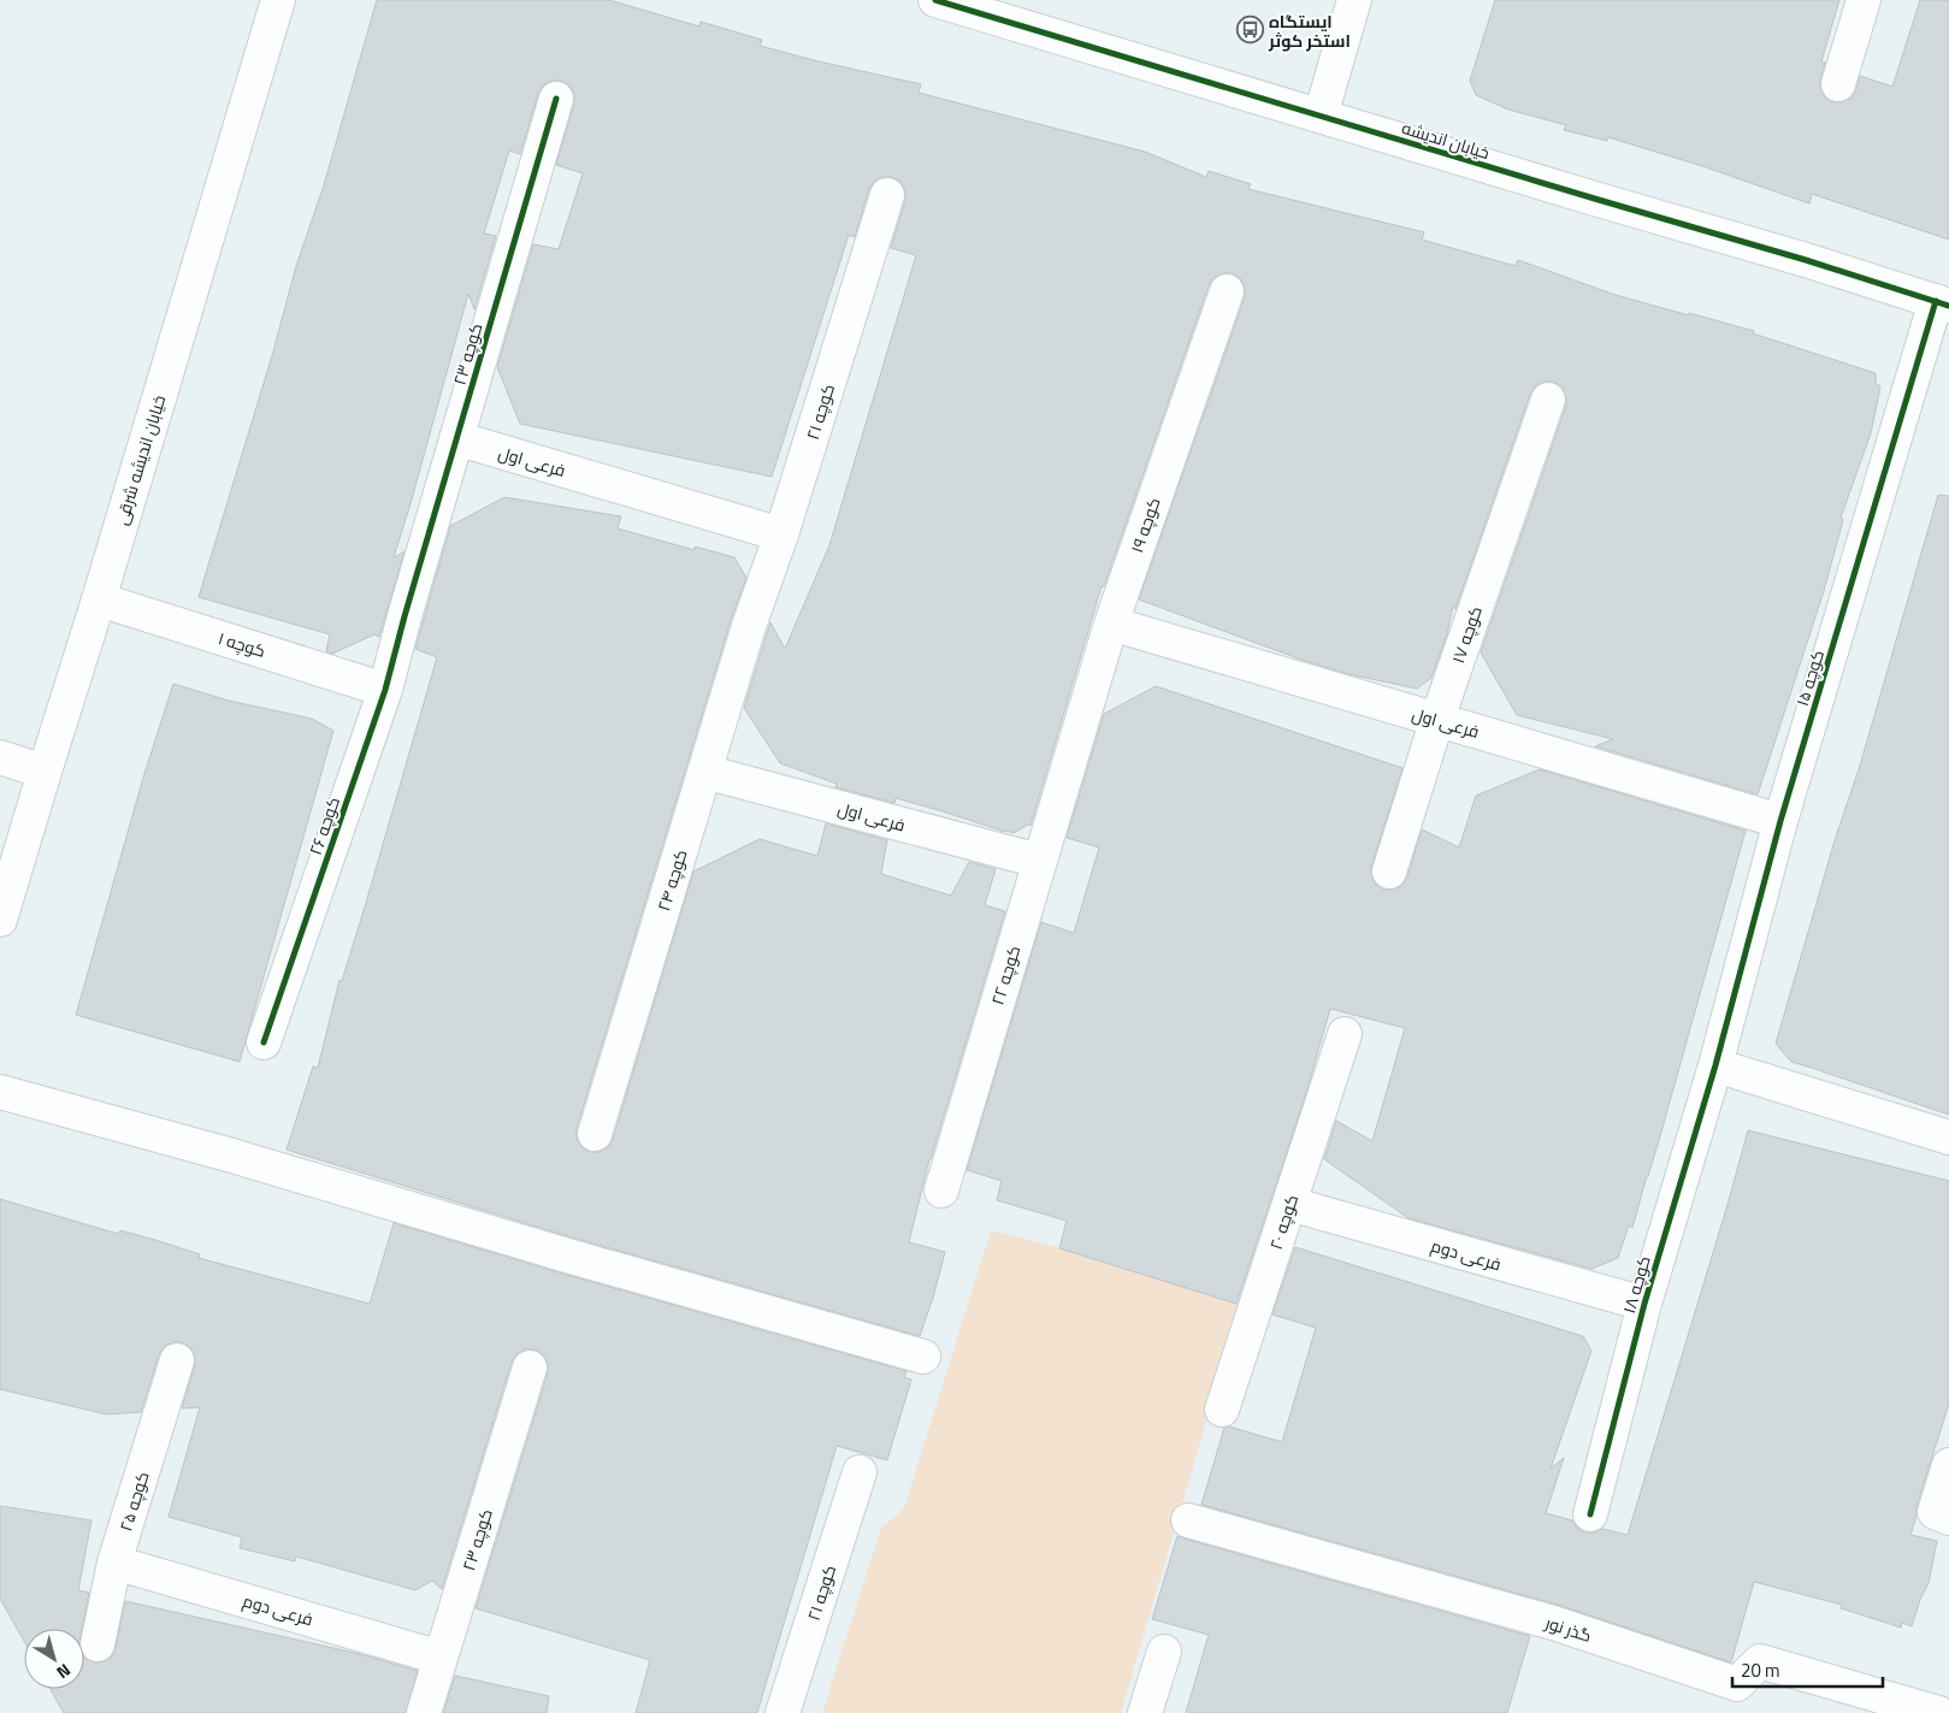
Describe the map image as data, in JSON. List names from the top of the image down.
{
  "streets": {
    "street": [
      "خیابان اندیشه",
      "کوچه ۲۳",
      "کوچه ۲۱",
      "خیابان اندیشه شرقی",
      "فرعی اول",
      "کوچه ۱۹",
      "کوچه ۱۷",
      "کوچه ۱",
      "کوچه ۱۵",
      "کوچه ۲۶",
      "کوچه ۲۴",
      "کوچه ۲۲",
      "کوچه ۲۰",
      "فرعی دوم",
      "کوچه ۱۸",
      "کوچه ۲۵",
      "گذر نور"
    ]
  },
  "crossings": [
    ["خیابان اندیشه", "کوچه ۱۵"],
    ["کوچه ۲۳", "فرعی اول"],
    ["کوچه ۲۳", "کوچه ۲۶"],
    ["کوچه ۲۳", "فرعی دوم"],
    ["کوچه ۲۱", "فرعی اول"],
    ["کوچه ۲۱", "کوچه ۲۴"],
    ["خیابان اندیشه شرقی", "کوچه ۱"],
    ["فرعی اول", "کوچه ۱۹"],
    ["فرعی اول", "کوچه ۱۷"],
    ["فرعی اول", "کوچه ۱۵"],
    ["فرعی اول", "کوچه ۲۴"],
    ["فرعی اول", "کوچه ۲۲"],
    ["کوچه ۱۹", "کوچه ۲۲"],
    ["کوچه ۱", "کوچه ۲۶"],
    ["کوچه ۱۵", "کوچه ۱۸"],
    ["کوچه ۲۰", "فرعی دوم"],
    ["فرعی دوم", "کوچه ۱۸"],
    ["فرعی دوم", "کوچه ۲۵"]
  ],
  "places": {
    "bus stop": ["ایستگاه استخر کوثر"]
  },
  "scale_bar": "20 m",
  "north": "bottom right"
}
